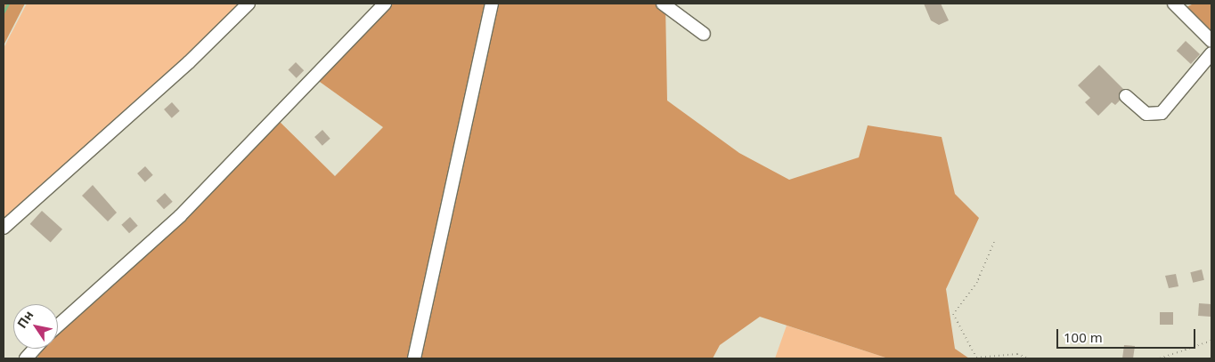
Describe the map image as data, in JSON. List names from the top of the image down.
{
  "scale_bar": "100 m",
  "north": "top left"
}
